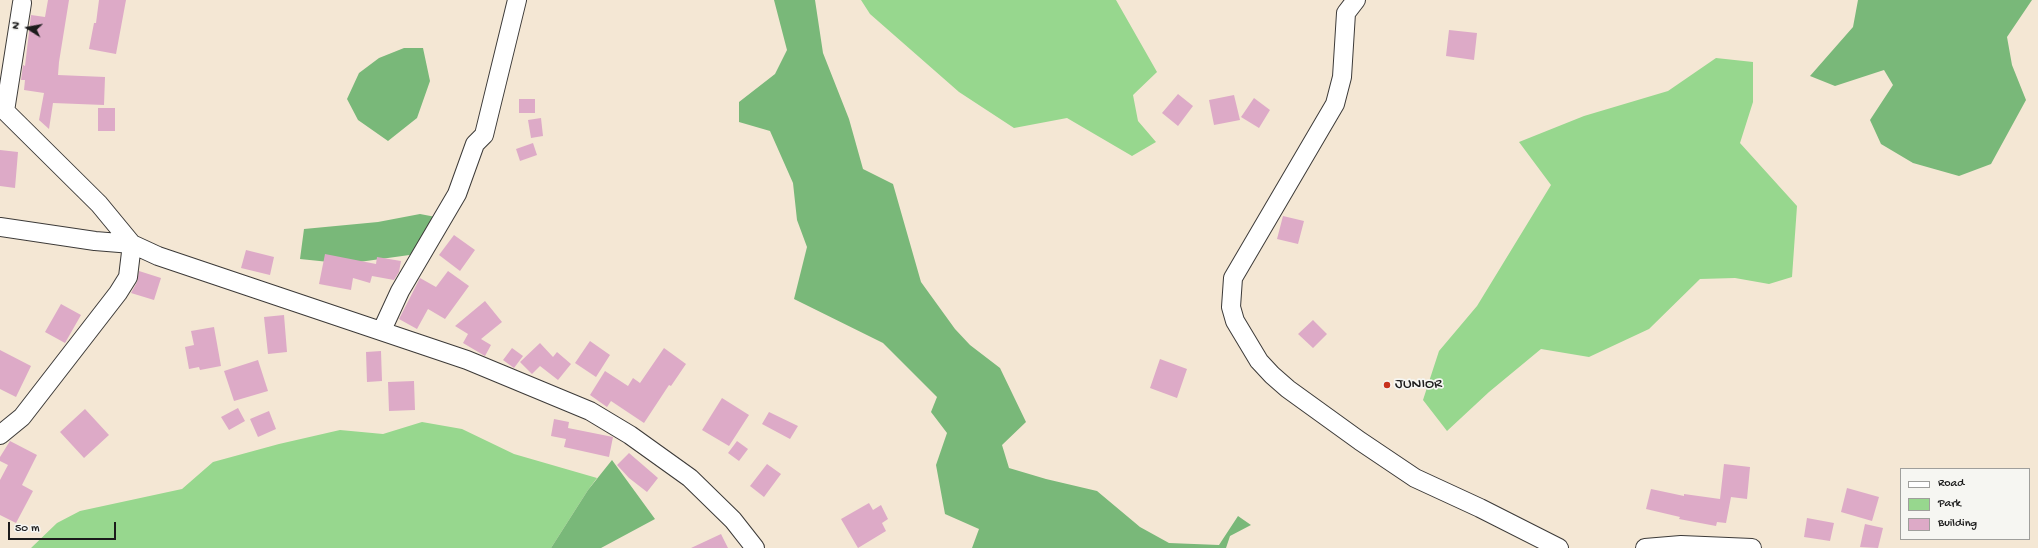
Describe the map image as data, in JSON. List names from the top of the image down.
{
  "places": ["JUNIOR"],
  "legend": ["Road", "Park", "Building"],
  "scale_bar": "50 m",
  "north": "left"
}
